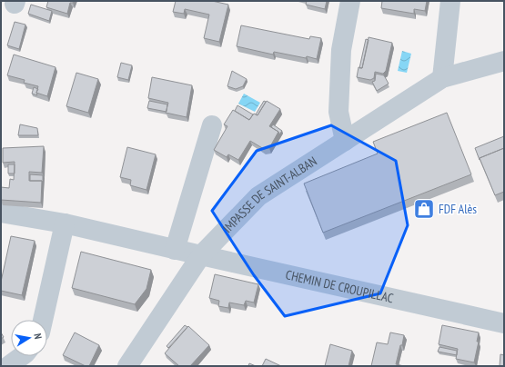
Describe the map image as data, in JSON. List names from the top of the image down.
{
  "streets": {
    "street": ["IMPASSE DE SAINT-ALBAN", "CHEMIN DE CROUPILLAC"]
  },
  "crossings": [
    ["IMPASSE DE SAINT-ALBAN", "CHEMIN DE CROUPILLAC"]
  ],
  "places": {
    "shop": ["FDF Alès"]
  },
  "north": "right"
}
